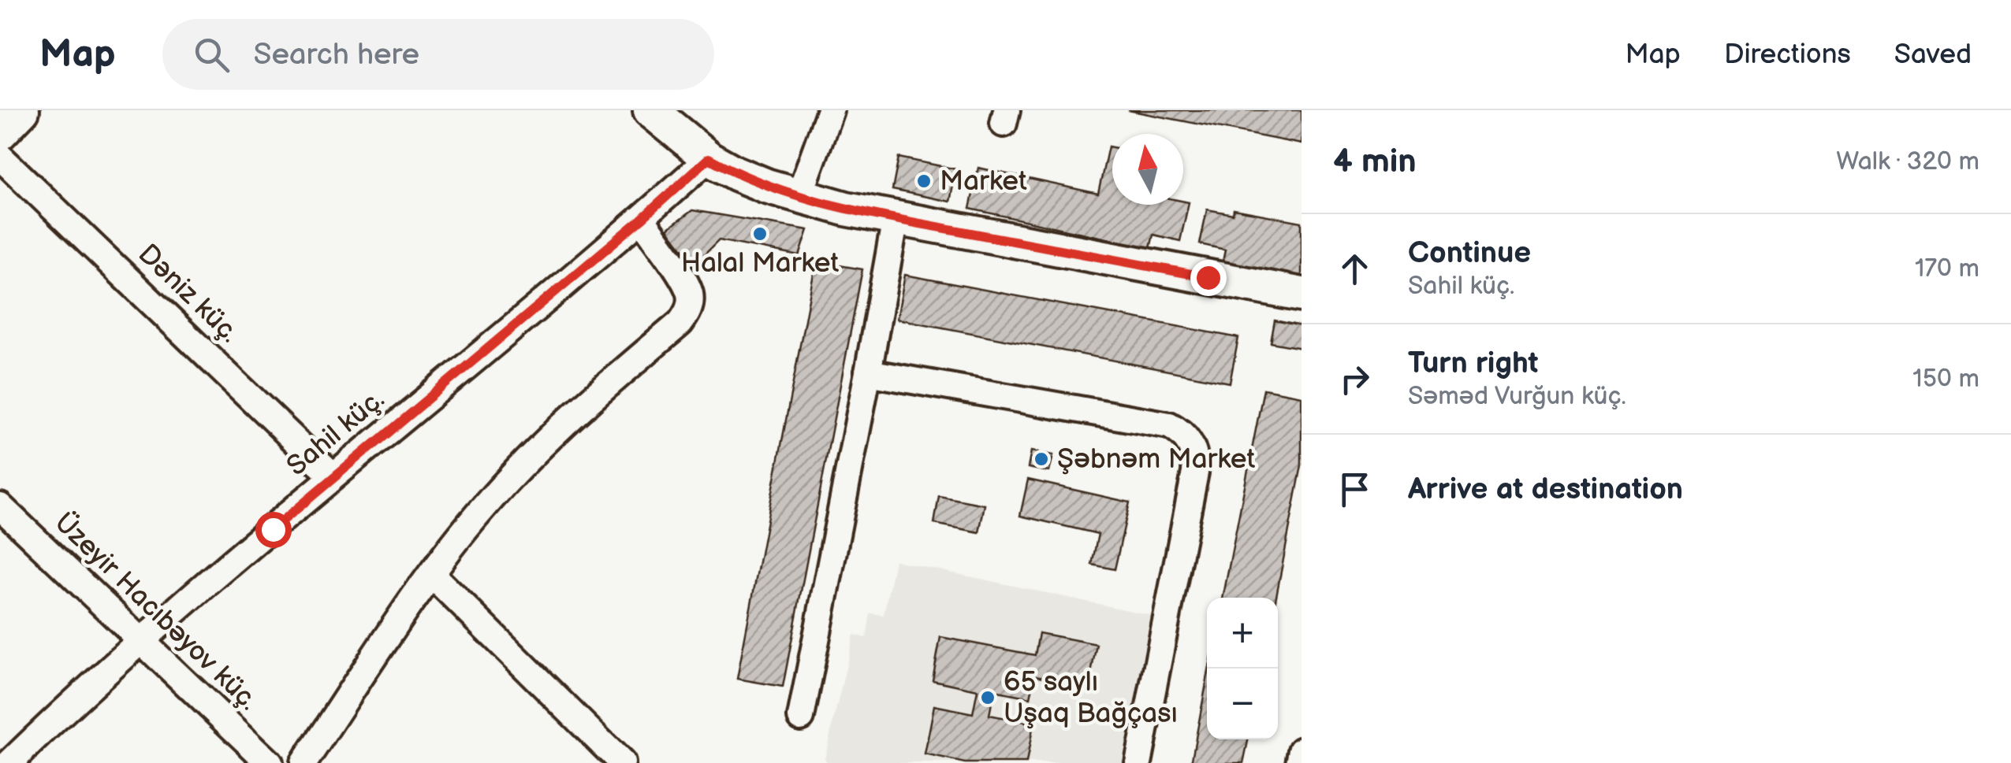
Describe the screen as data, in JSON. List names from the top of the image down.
{
  "streets": {
    "street": ["Dәniz küç.", "Sahil küç.", "Üzeyir Hacıbəyov küç."]
  },
  "crossings": [
    ["Dәniz küç.", "Sahil küç."],
    ["Sahil küç.", "Üzeyir Hacıbəyov küç."]
  ],
  "places": [
    "Market",
    "Halal Market",
    "Şəbnəm Market",
    "65 saylı Uşaq Bağçası"
  ],
  "north": "top",
  "page": {
    "header": "Map",
    "search": "Search here",
    "nav": ["Map", "Directions", "Saved"],
    "heading": ["4 min", "Walk · 320 m"],
    "list": [
      ["Continue", "Sahil küç.", "170 m"],
      ["Turn right", "Səməd Vurğun küç.", "150 m"],
      "Arrive at destination"
    ],
    "map_buttons": ["+", "−"]
  }
}
